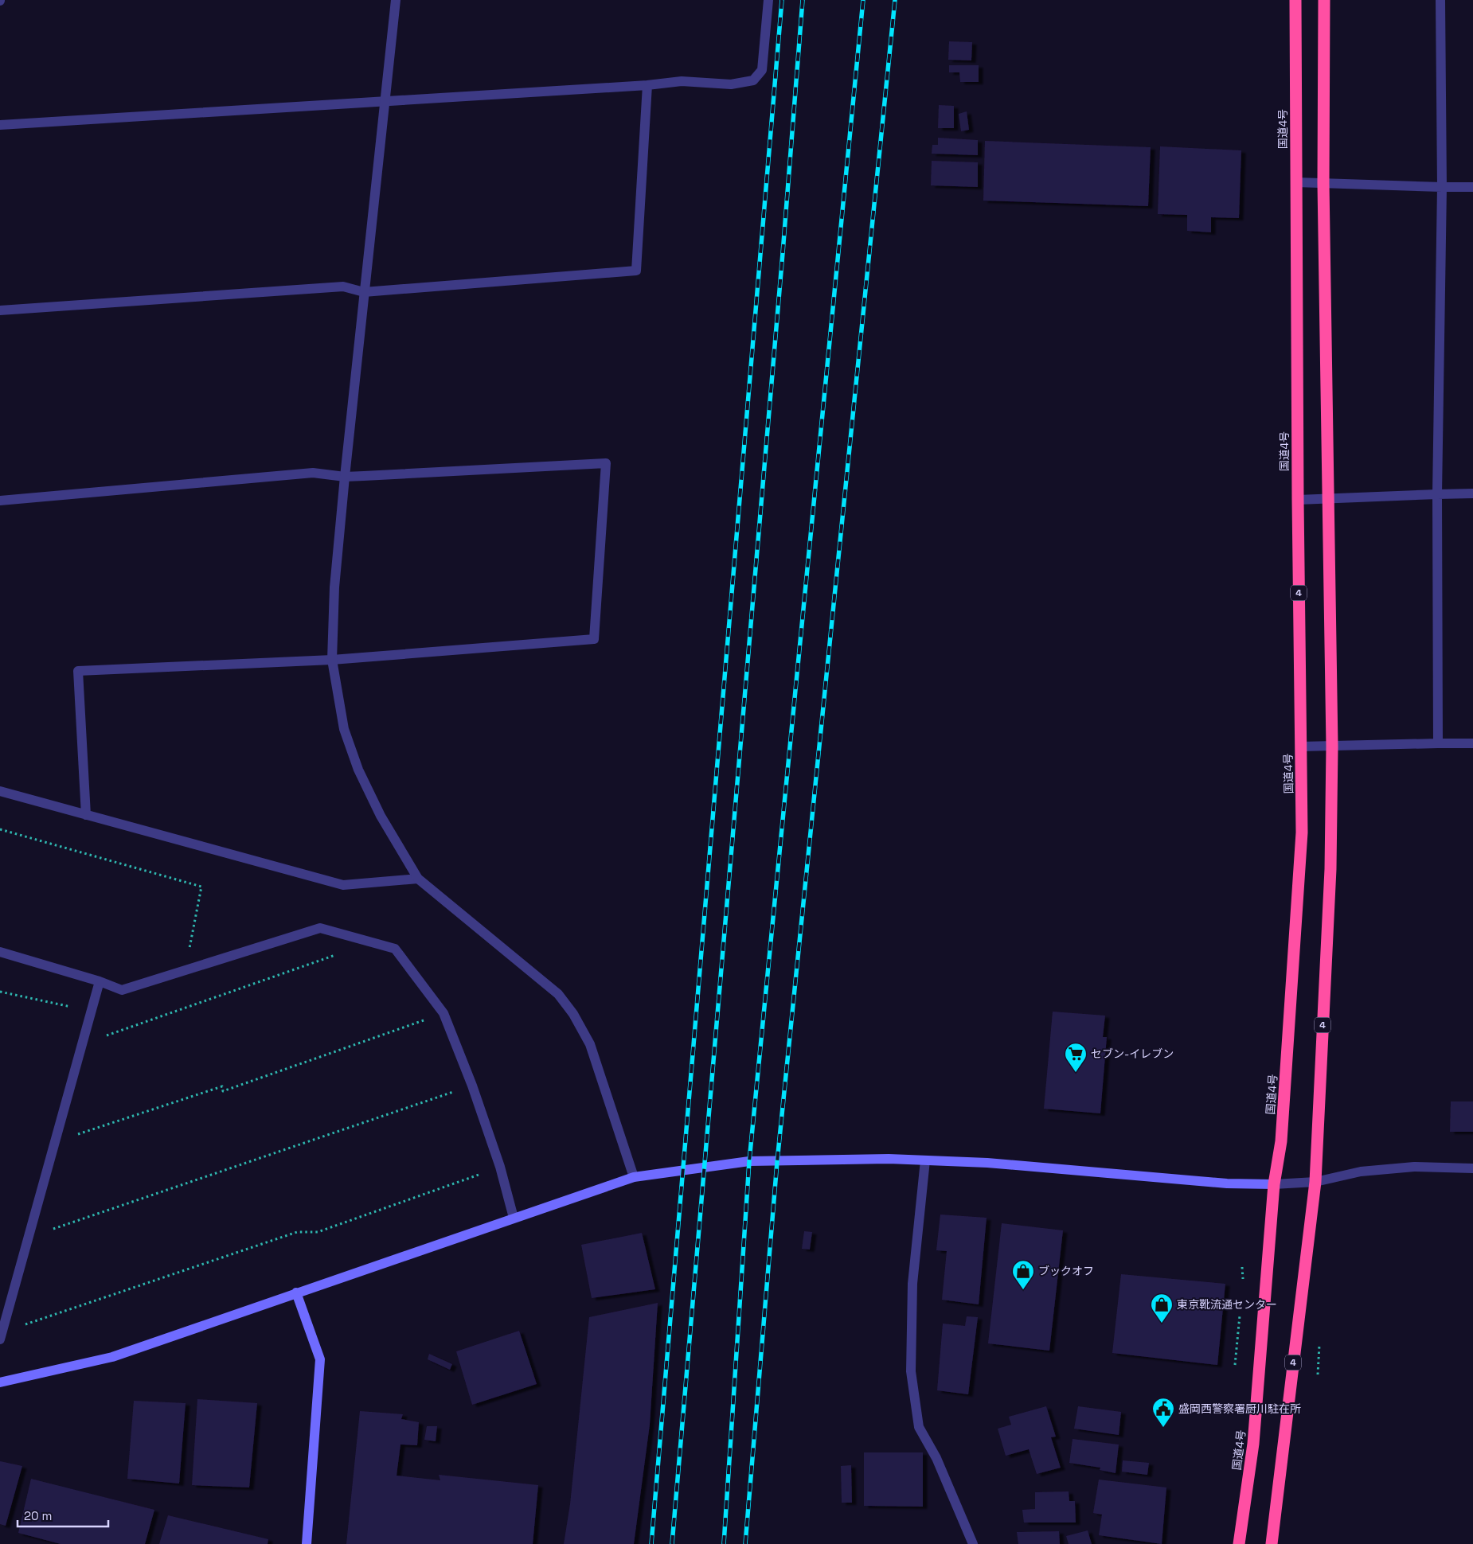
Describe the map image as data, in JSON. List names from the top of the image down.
{
  "streets": {
    "highway": ["国道4号", "4"]
  },
  "places": {
    "supermarket": ["セブン-イレブン"],
    "shop": ["ブックオフ", "東京靴流通センター"],
    "public building": ["盛岡西警察署厨川駐在所"]
  },
  "scale_bar": "20 m"
}
